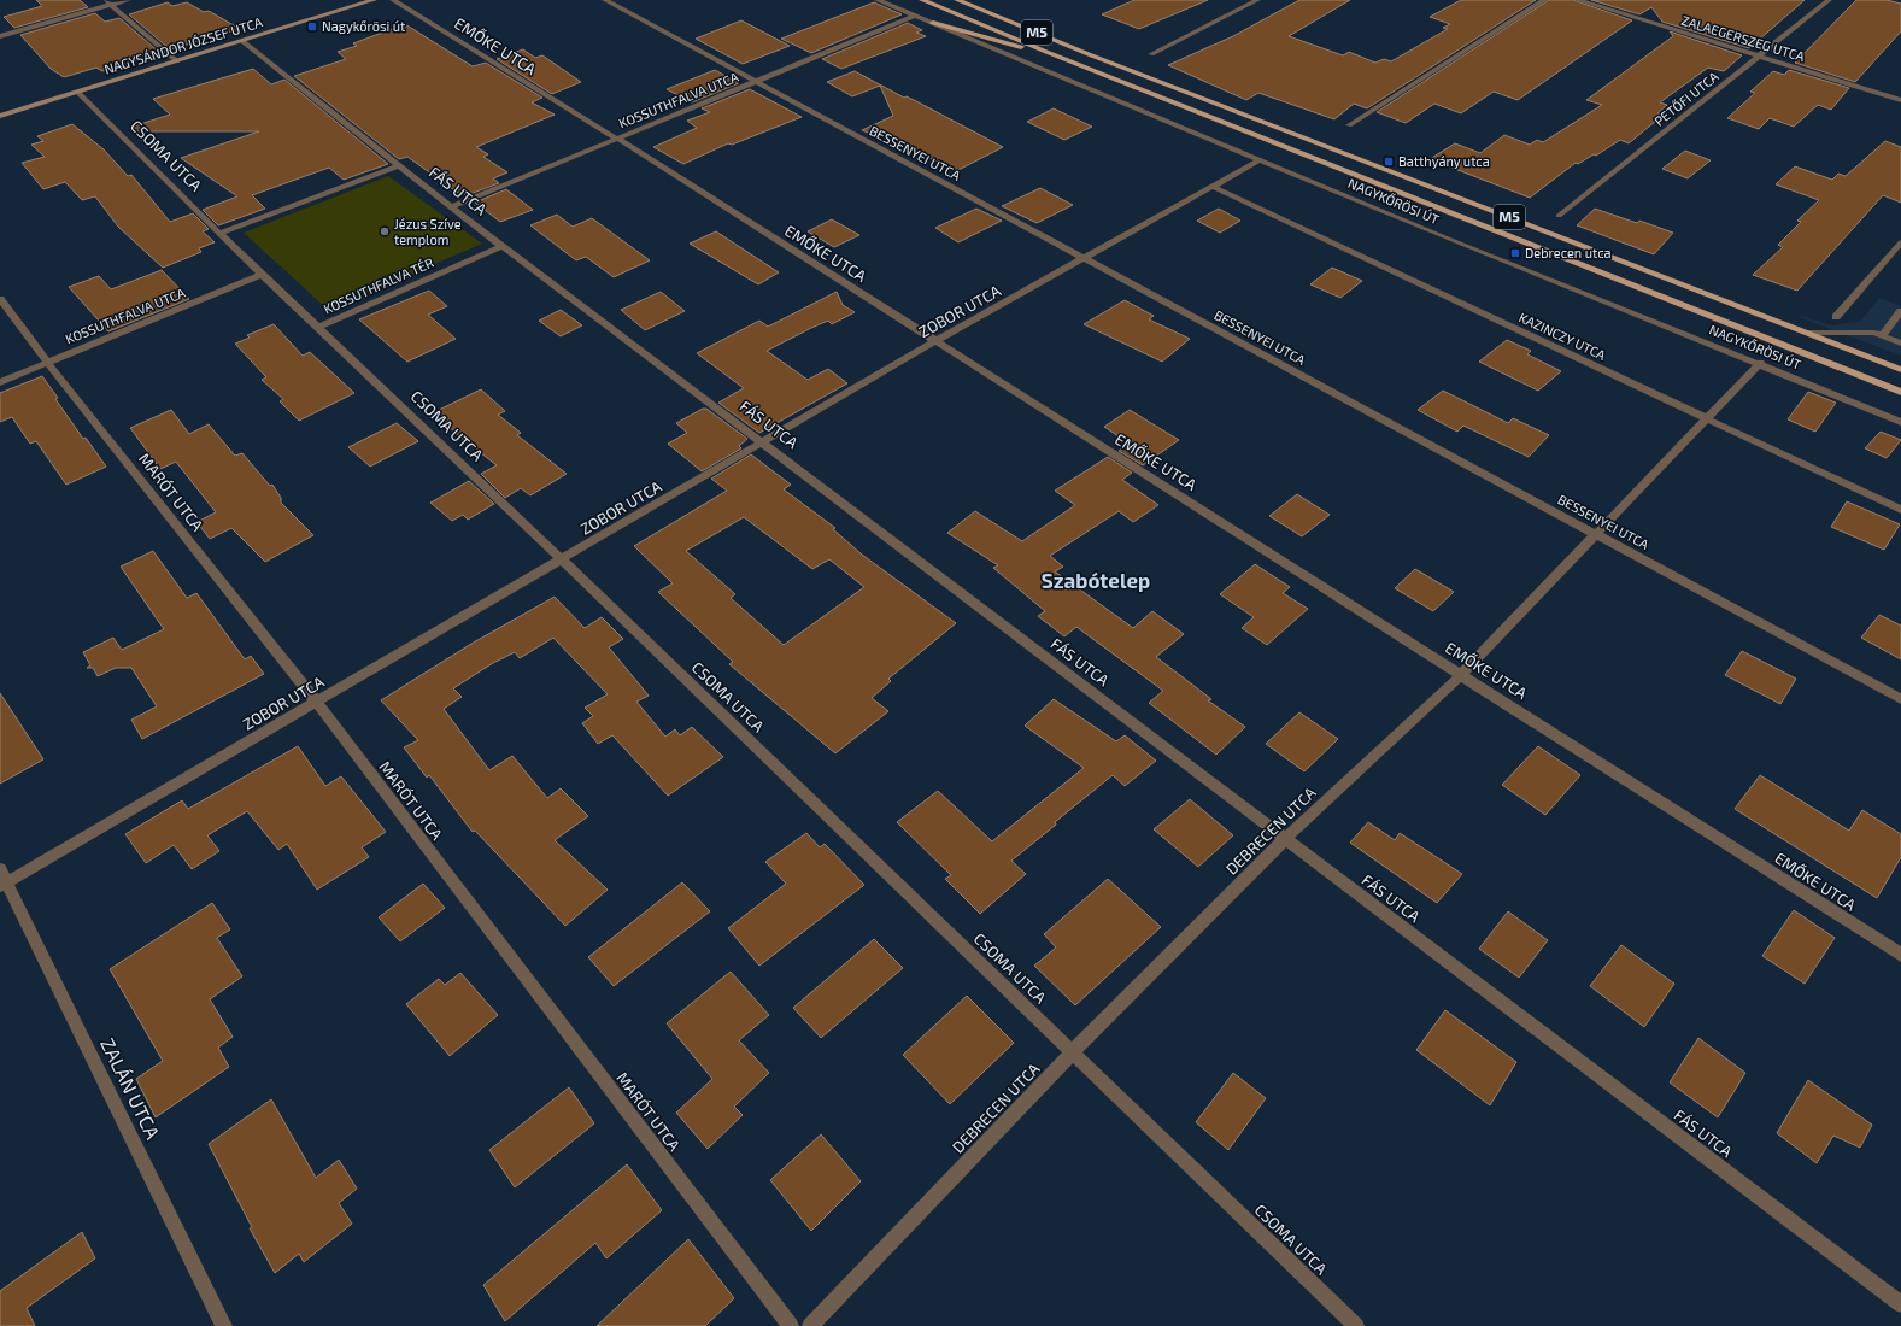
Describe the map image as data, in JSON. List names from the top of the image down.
{
  "streets": {
    "main road": ["M5", "NAGYKŐRÖSI ÚT"],
    "street": [
      "ZALAEGERSZEG UTCA",
      "NAGYSÁNDOR JÓZSEF UTCA",
      "EMŐKE UTCA",
      "PETŐFI UTCA",
      "KOSSUTHFALVA UTCA",
      "BESSENYEI UTCA",
      "CSOMA UTCA",
      "FÁS UTCA",
      "KOSSUTHFALVA TÉR",
      "ZOBOR UTCA",
      "KAZINCZY UTCA",
      "MARÓT UTCA",
      "DEBRECEN UTCA",
      "ZALÁN UTCA"
    ]
  },
  "crossings": [
    ["ZALAEGERSZEG UTCA", "PETŐFI UTCA"],
    ["NAGYSÁNDOR JÓZSEF UTCA", "CSOMA UTCA"],
    ["NAGYSÁNDOR JÓZSEF UTCA", "FÁS UTCA"],
    ["EMŐKE UTCA", "KOSSUTHFALVA UTCA"],
    ["EMŐKE UTCA", "ZOBOR UTCA"],
    ["EMŐKE UTCA", "DEBRECEN UTCA"],
    ["KOSSUTHFALVA UTCA", "BESSENYEI UTCA"],
    ["KOSSUTHFALVA UTCA", "CSOMA UTCA"],
    ["KOSSUTHFALVA UTCA", "FÁS UTCA"],
    ["KOSSUTHFALVA UTCA", "NAGYKŐRÖSI ÚT"],
    ["KOSSUTHFALVA UTCA", "MARÓT UTCA"],
    ["BESSENYEI UTCA", "ZOBOR UTCA"],
    ["BESSENYEI UTCA", "DEBRECEN UTCA"],
    ["CSOMA UTCA", "KOSSUTHFALVA TÉR"],
    ["CSOMA UTCA", "ZOBOR UTCA"],
    ["CSOMA UTCA", "DEBRECEN UTCA"],
    ["FÁS UTCA", "KOSSUTHFALVA TÉR"],
    ["FÁS UTCA", "ZOBOR UTCA"],
    ["FÁS UTCA", "DEBRECEN UTCA"],
    ["NAGYKŐRÖSI ÚT", "ZOBOR UTCA"],
    ["NAGYKŐRÖSI ÚT", "DEBRECEN UTCA"],
    ["ZOBOR UTCA", "KAZINCZY UTCA"],
    ["ZOBOR UTCA", "MARÓT UTCA"],
    ["ZOBOR UTCA", "ZALÁN UTCA"],
    ["KAZINCZY UTCA", "DEBRECEN UTCA"]
  ],
  "districts": ["Szabótelep"],
  "places": {
    "transit": ["Nagykőrösi út", "Batthyány utca", "Debrecen utca"],
    "other": ["Jézus Szíve templom"]
  }
}
